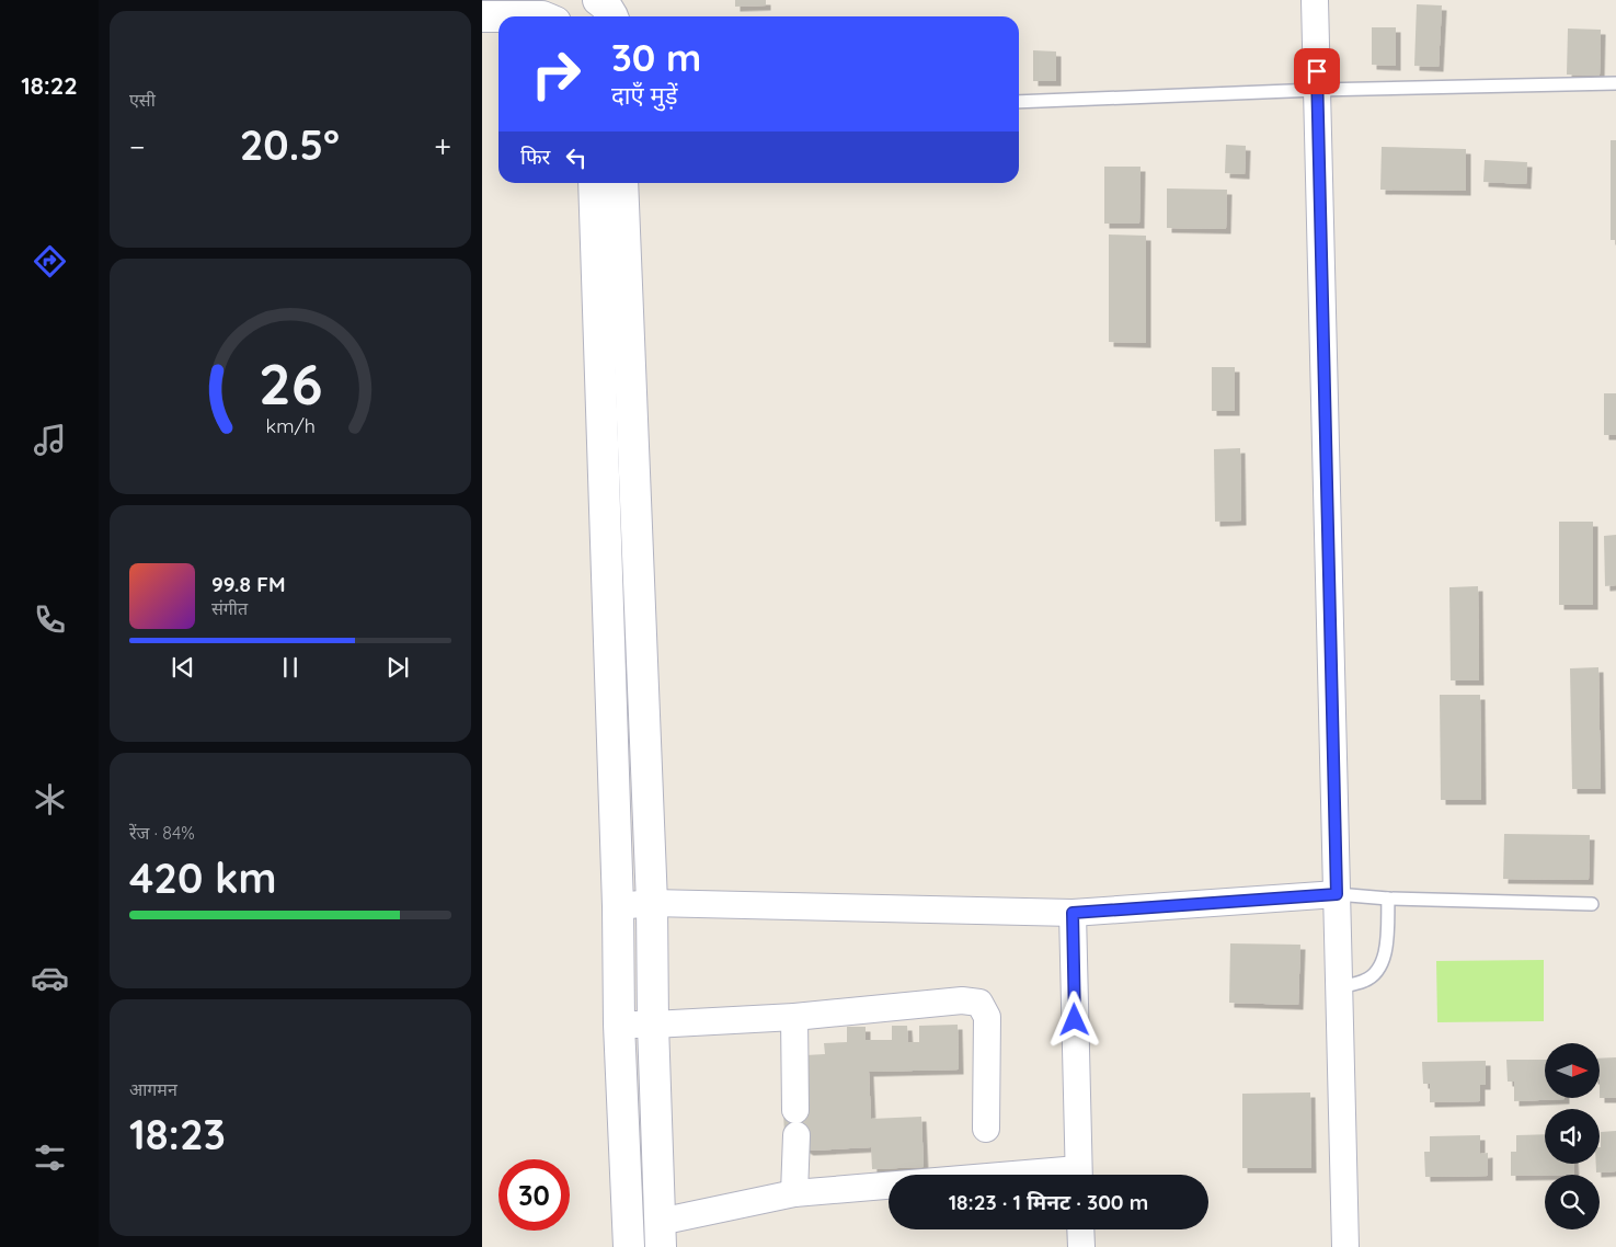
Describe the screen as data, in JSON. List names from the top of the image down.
{
  "north": "right",
  "page": {
    "tabs": "18:22",
    "tile": [
      "एसी",
      ["रेंज · 84%", "420 km"],
      ["आगमन", "18:23"]
    ],
    "turn": ["30 m", "दाएँ मुड़ें"],
    "heat": ["−", "20.5°", "+"],
    "then": "फिर",
    "song": ["99.8 FM", "संगीत"],
    "limit": "30",
    "trip": "18:23 · 1 मिनट · 300 m",
    "gauge": ["26", "km/h"]
  }
}
